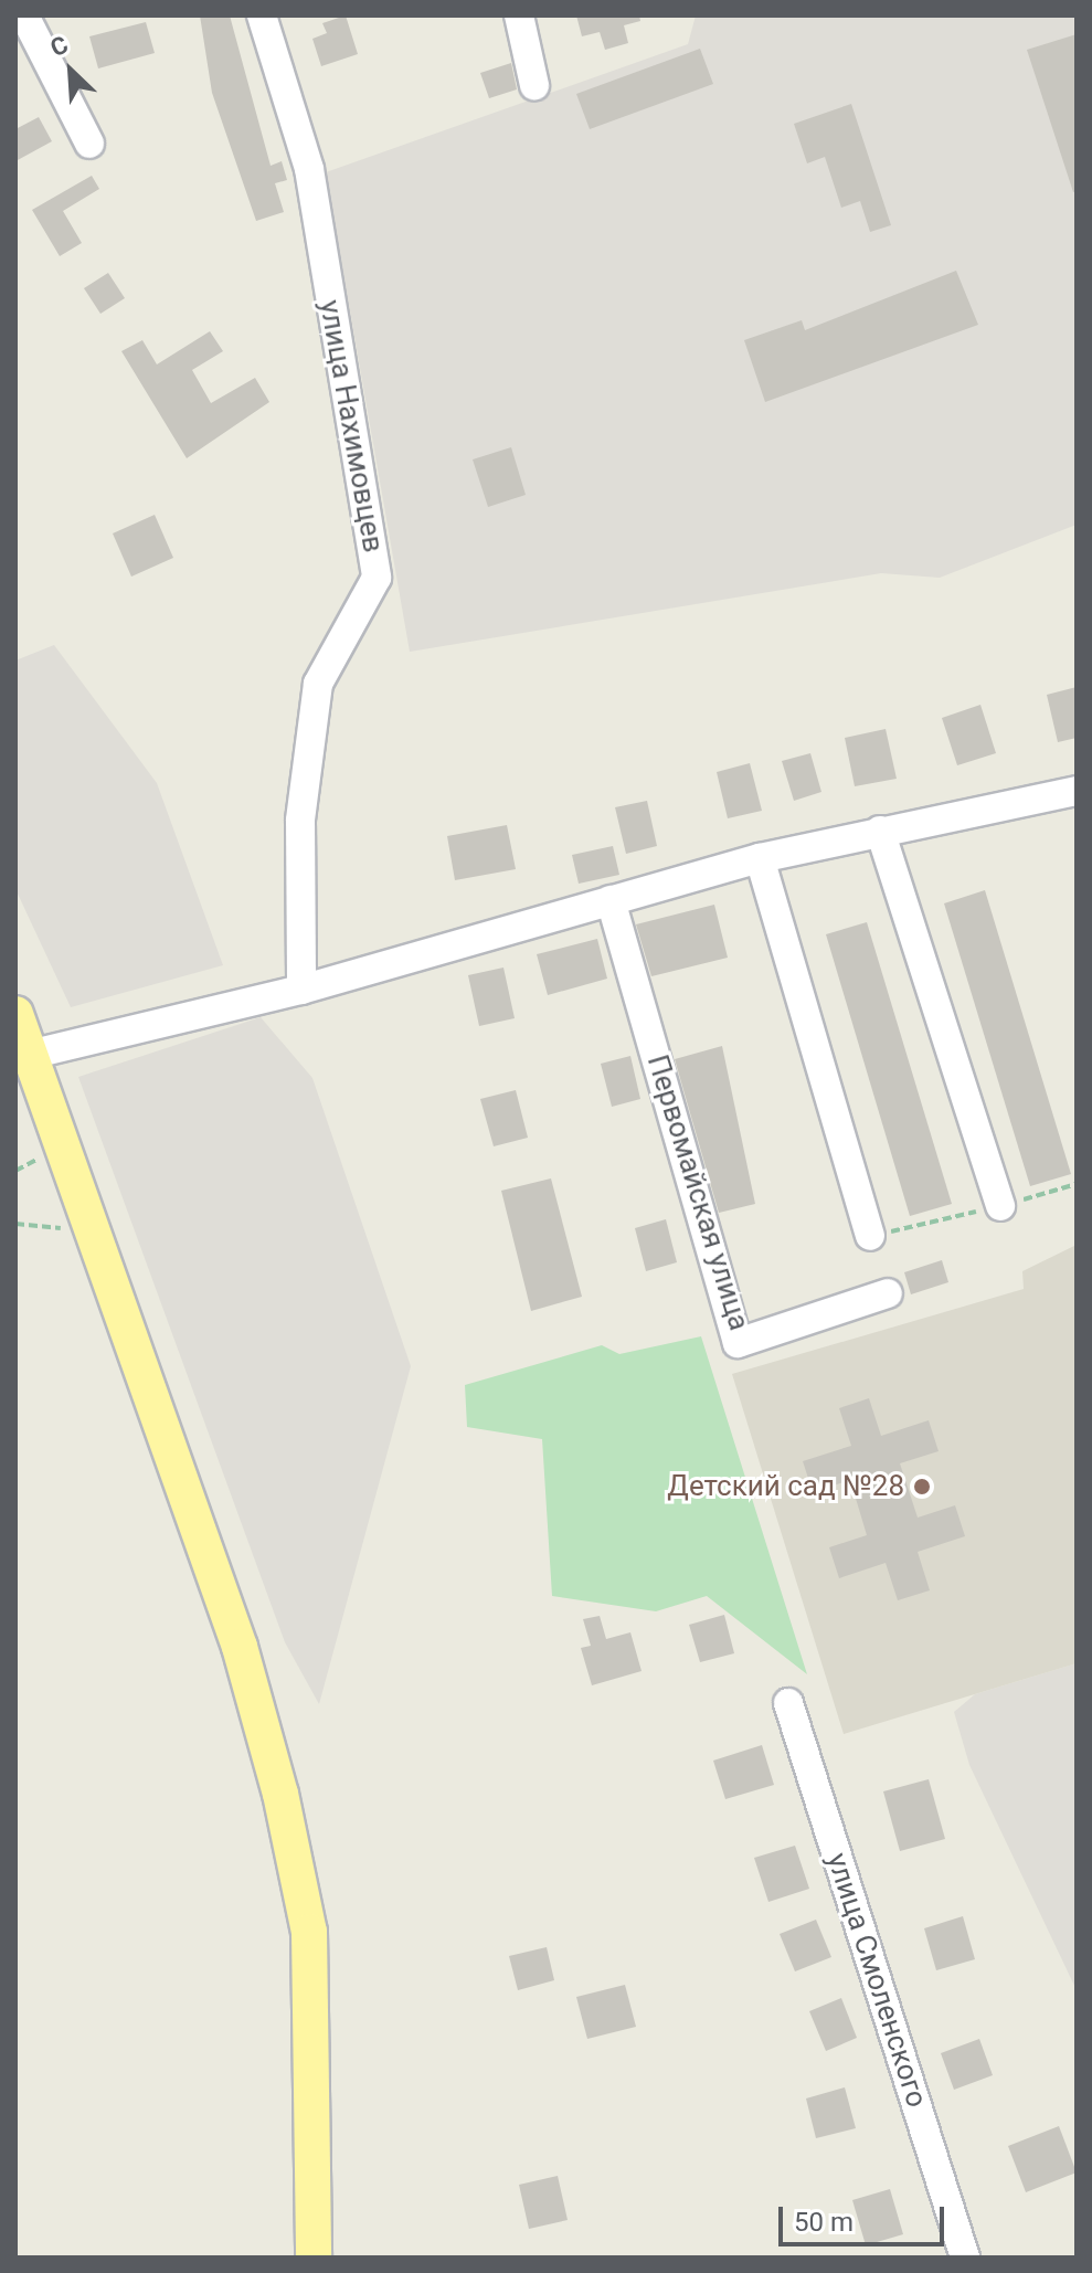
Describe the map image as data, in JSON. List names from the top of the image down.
{
  "streets": {
    "street": ["улица Нахимовцев", "Первомайская улица", "улица Смоленского"]
  },
  "places": ["Детский сад №28"],
  "scale_bar": "50 m",
  "north": "top left"
}
